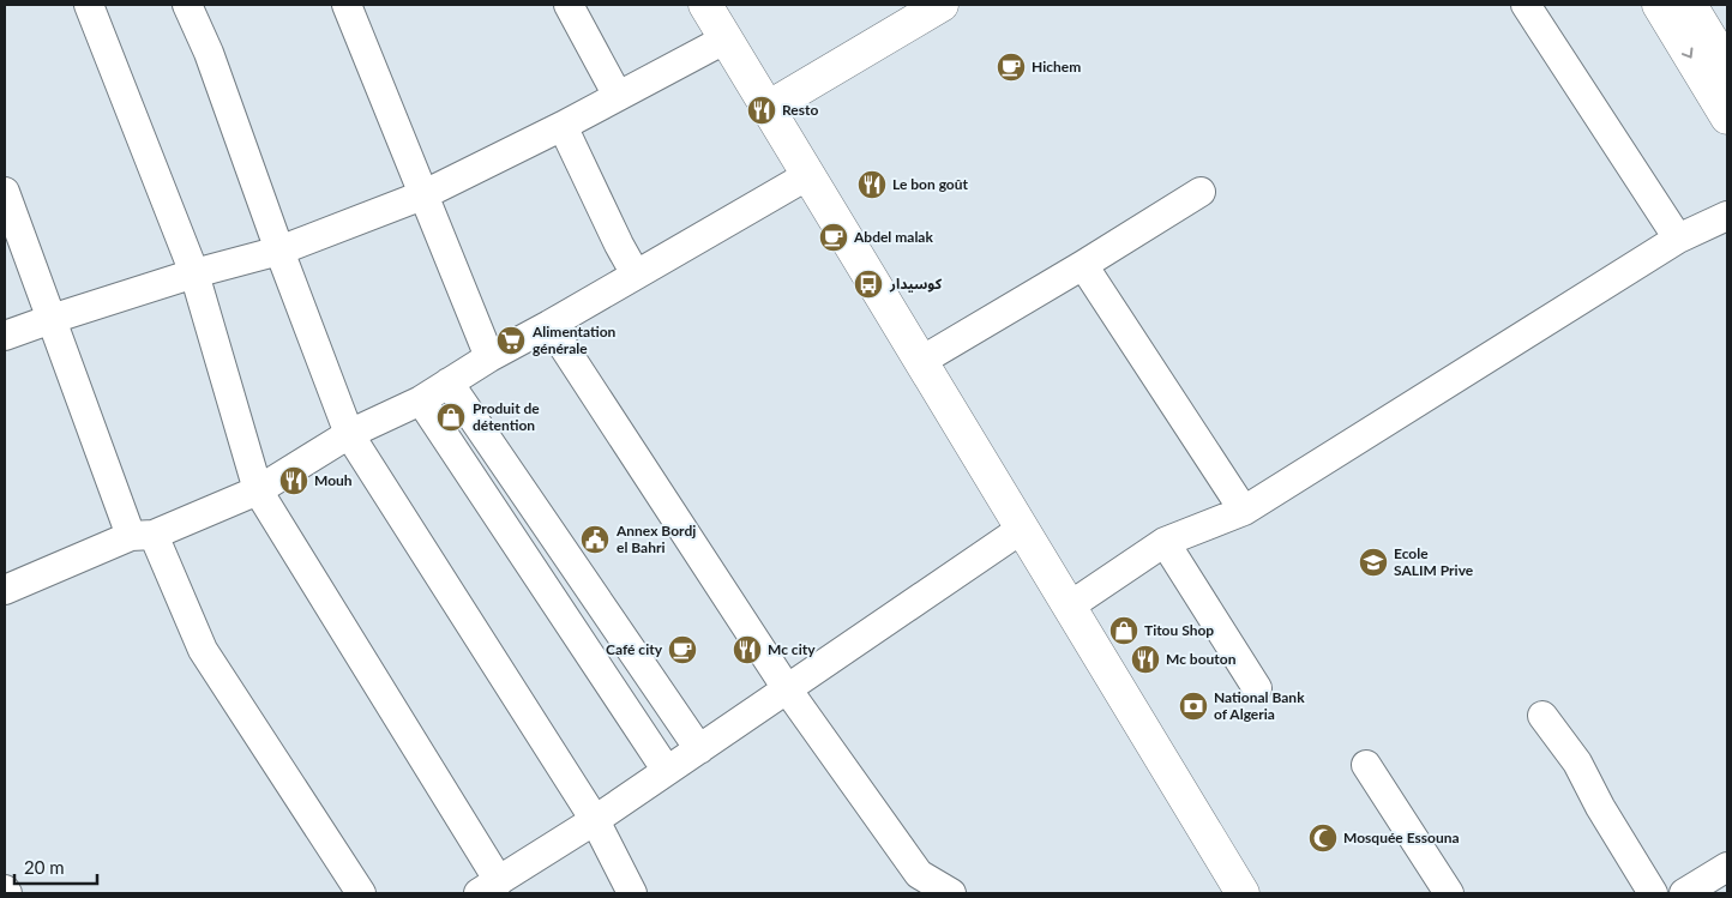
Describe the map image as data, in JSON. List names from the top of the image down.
{
  "places": {
    "cafe": ["Hichem", "Abdel malak", "Café city"],
    "restaurant": [
      "Resto",
      "Le bon goût",
      "Mouh",
      "Mc city",
      "Mc bouton"
    ],
    "bus stop": ["كوسيدار"],
    "supermarket": ["Alimentation générale"],
    "shop": ["Produit de détention", "Titou Shop"],
    "public building": ["Annex Bordj el Bahri"],
    "school or university": ["Ecole SALIM Prive"],
    "bank": ["National Bank of Algeria"],
    "mosque": ["Mosquée Essouna"]
  },
  "scale_bar": "20 m"
}
